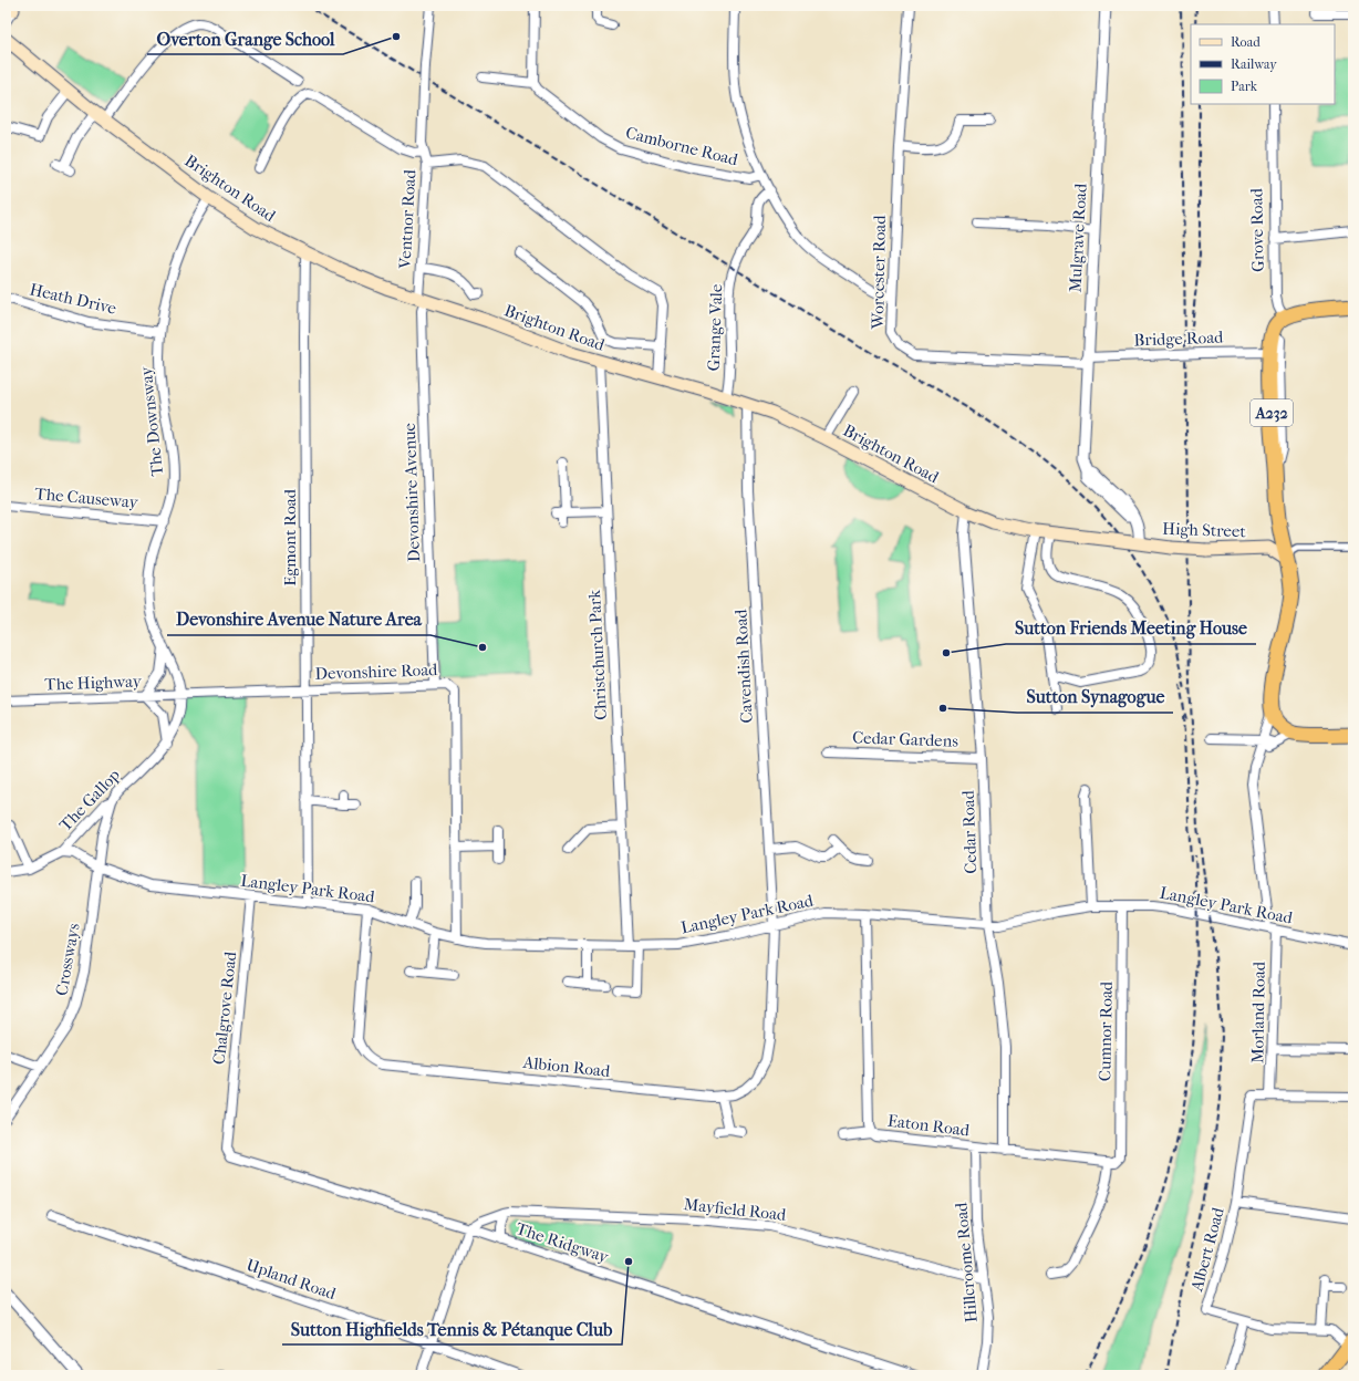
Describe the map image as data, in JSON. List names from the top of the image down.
{
  "streets": {
    "highway": ["A232"],
    "main road": ["Brighton Road", "High Street"],
    "street": [
      "Camborne Road",
      "Ventnor Road",
      "Grove Road",
      "Mulgrave Road",
      "Worcester Road",
      "Heath Drive",
      "Grange Vale",
      "Bridge Road",
      "The Downsway",
      "Devonshire Avenue",
      "The Causeway",
      "Egmont Road",
      "Christchurch Park",
      "Cavendish Road",
      "Devonshire Road",
      "The Highway",
      "Cedar Gardens",
      "The Gallop",
      "Cedar Road",
      "Langley Park Road",
      "Crossways",
      "Chalgrove Road",
      "Morland Road",
      "Cumnor Road",
      "Albion Road",
      "Eaton Road",
      "Mayfield Road",
      "The Ridgway",
      "Albert Road",
      "Hillcroome Road",
      "Upland Road"
    ]
  },
  "crossings": [
    ["Brighton Road", "Ventnor Road"],
    ["Brighton Road", "Mulgrave Road"],
    ["Brighton Road", "Grange Vale"],
    ["Brighton Road", "The Downsway"],
    ["Brighton Road", "Devonshire Avenue"],
    ["Brighton Road", "High Street"],
    ["Brighton Road", "Egmont Road"],
    ["Brighton Road", "Christchurch Park"],
    ["Brighton Road", "Cavendish Road"],
    ["Brighton Road", "Cedar Road"],
    ["Ventnor Road", "Devonshire Avenue"],
    ["Grove Road", "A232"],
    ["Mulgrave Road", "Worcester Road"],
    ["Mulgrave Road", "Bridge Road"],
    ["Mulgrave Road", "High Street"],
    ["Worcester Road", "Bridge Road"],
    ["Heath Drive", "The Downsway"],
    ["Bridge Road", "A232"],
    ["A232", "High Street"],
    ["The Downsway", "The Causeway"],
    ["The Downsway", "Devonshire Road"],
    ["The Downsway", "The Highway"],
    ["The Downsway", "The Gallop"],
    ["Devonshire Avenue", "Devonshire Road"],
    ["Egmont Road", "Devonshire Road"],
    ["Egmont Road", "Langley Park Road"],
    ["Christchurch Park", "Langley Park Road"],
    ["Cavendish Road", "Langley Park Road"],
    ["Cavendish Road", "Albion Road"],
    ["Devonshire Road", "The Highway"],
    ["Devonshire Road", "The Gallop"],
    ["Devonshire Road", "Langley Park Road"],
    ["The Highway", "The Gallop"],
    ["Cedar Gardens", "Cedar Road"],
    ["The Gallop", "Crossways"],
    ["Cedar Road", "Langley Park Road"],
    ["Cedar Road", "Eaton Road"],
    ["Langley Park Road", "Crossways"],
    ["Langley Park Road", "Chalgrove Road"],
    ["Langley Park Road", "Morland Road"],
    ["Langley Park Road", "Cumnor Road"],
    ["Langley Park Road", "Albion Road"],
    ["Langley Park Road", "Eaton Road"],
    ["Chalgrove Road", "The Ridgway"],
    ["Morland Road", "Albert Road"],
    ["Cumnor Road", "Eaton Road"],
    ["Eaton Road", "Hillcroome Road"],
    ["Mayfield Road", "The Ridgway"],
    ["Mayfield Road", "Hillcroome Road"]
  ],
  "places": [
    "Overton Grange School",
    "Devonshire Avenue Nature Area",
    "Sutton Friends Meeting House",
    "Sutton Synagogue",
    "Sutton Highfields Tennis & Pétanque Club"
  ],
  "legend": ["Road", "Railway", "Park"]
}
